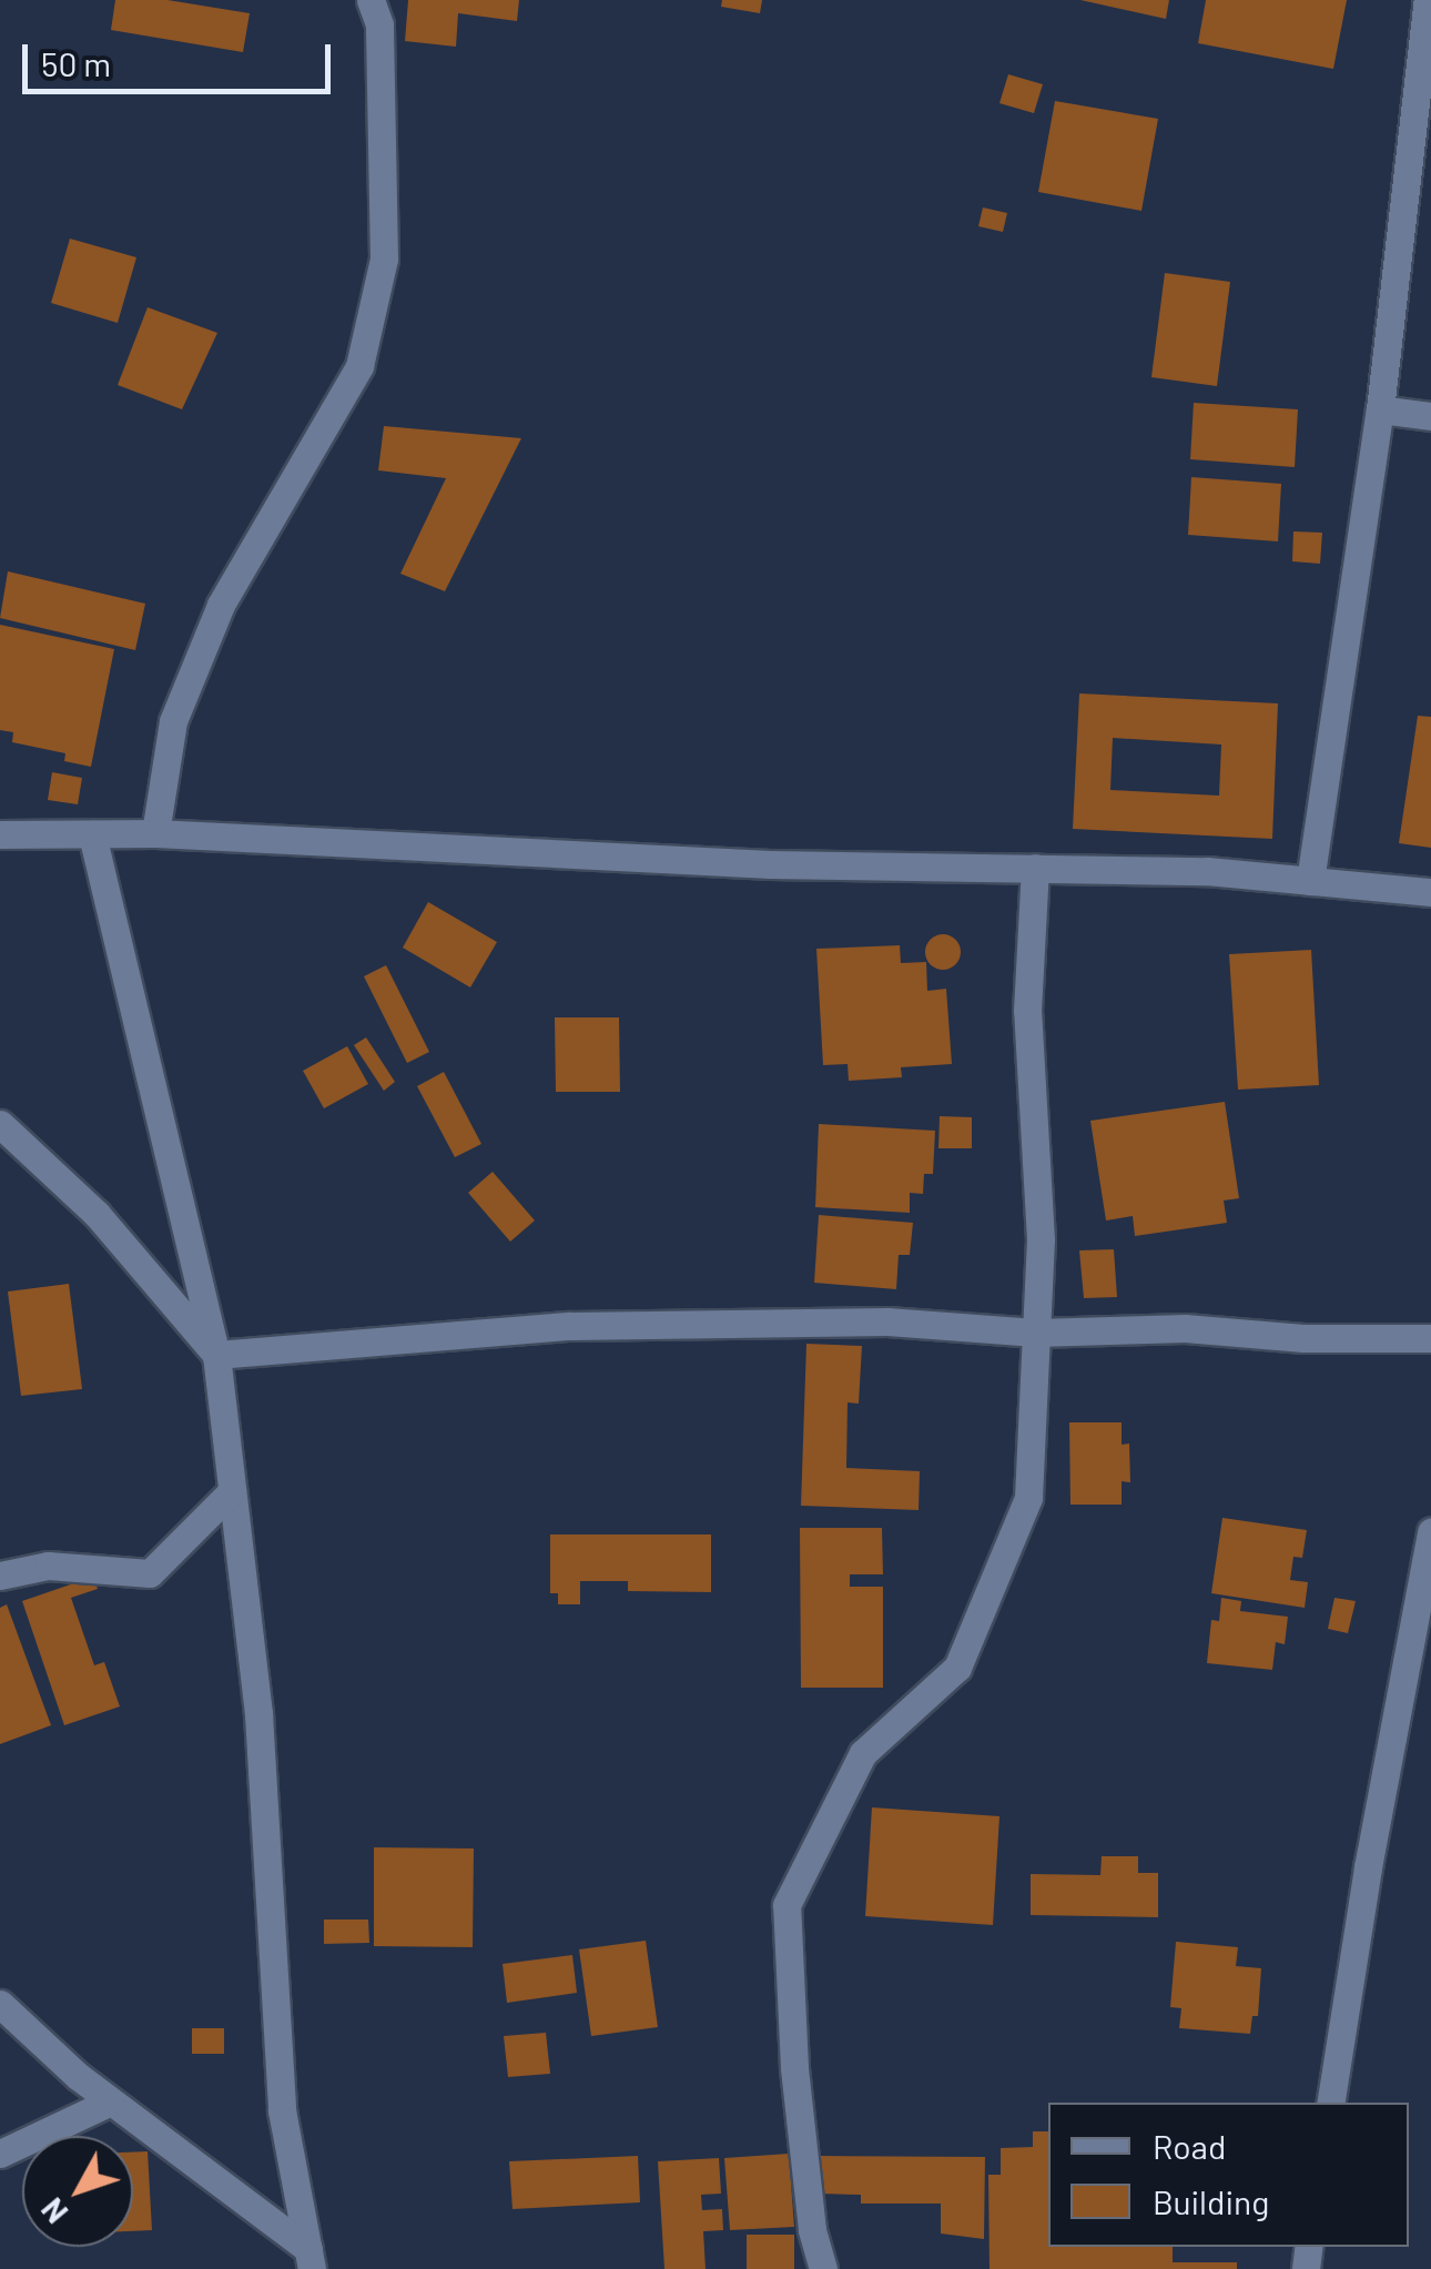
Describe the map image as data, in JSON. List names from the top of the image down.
{
  "legend": ["Road", "Building"],
  "scale_bar": "50 m",
  "north": "bottom left"
}
